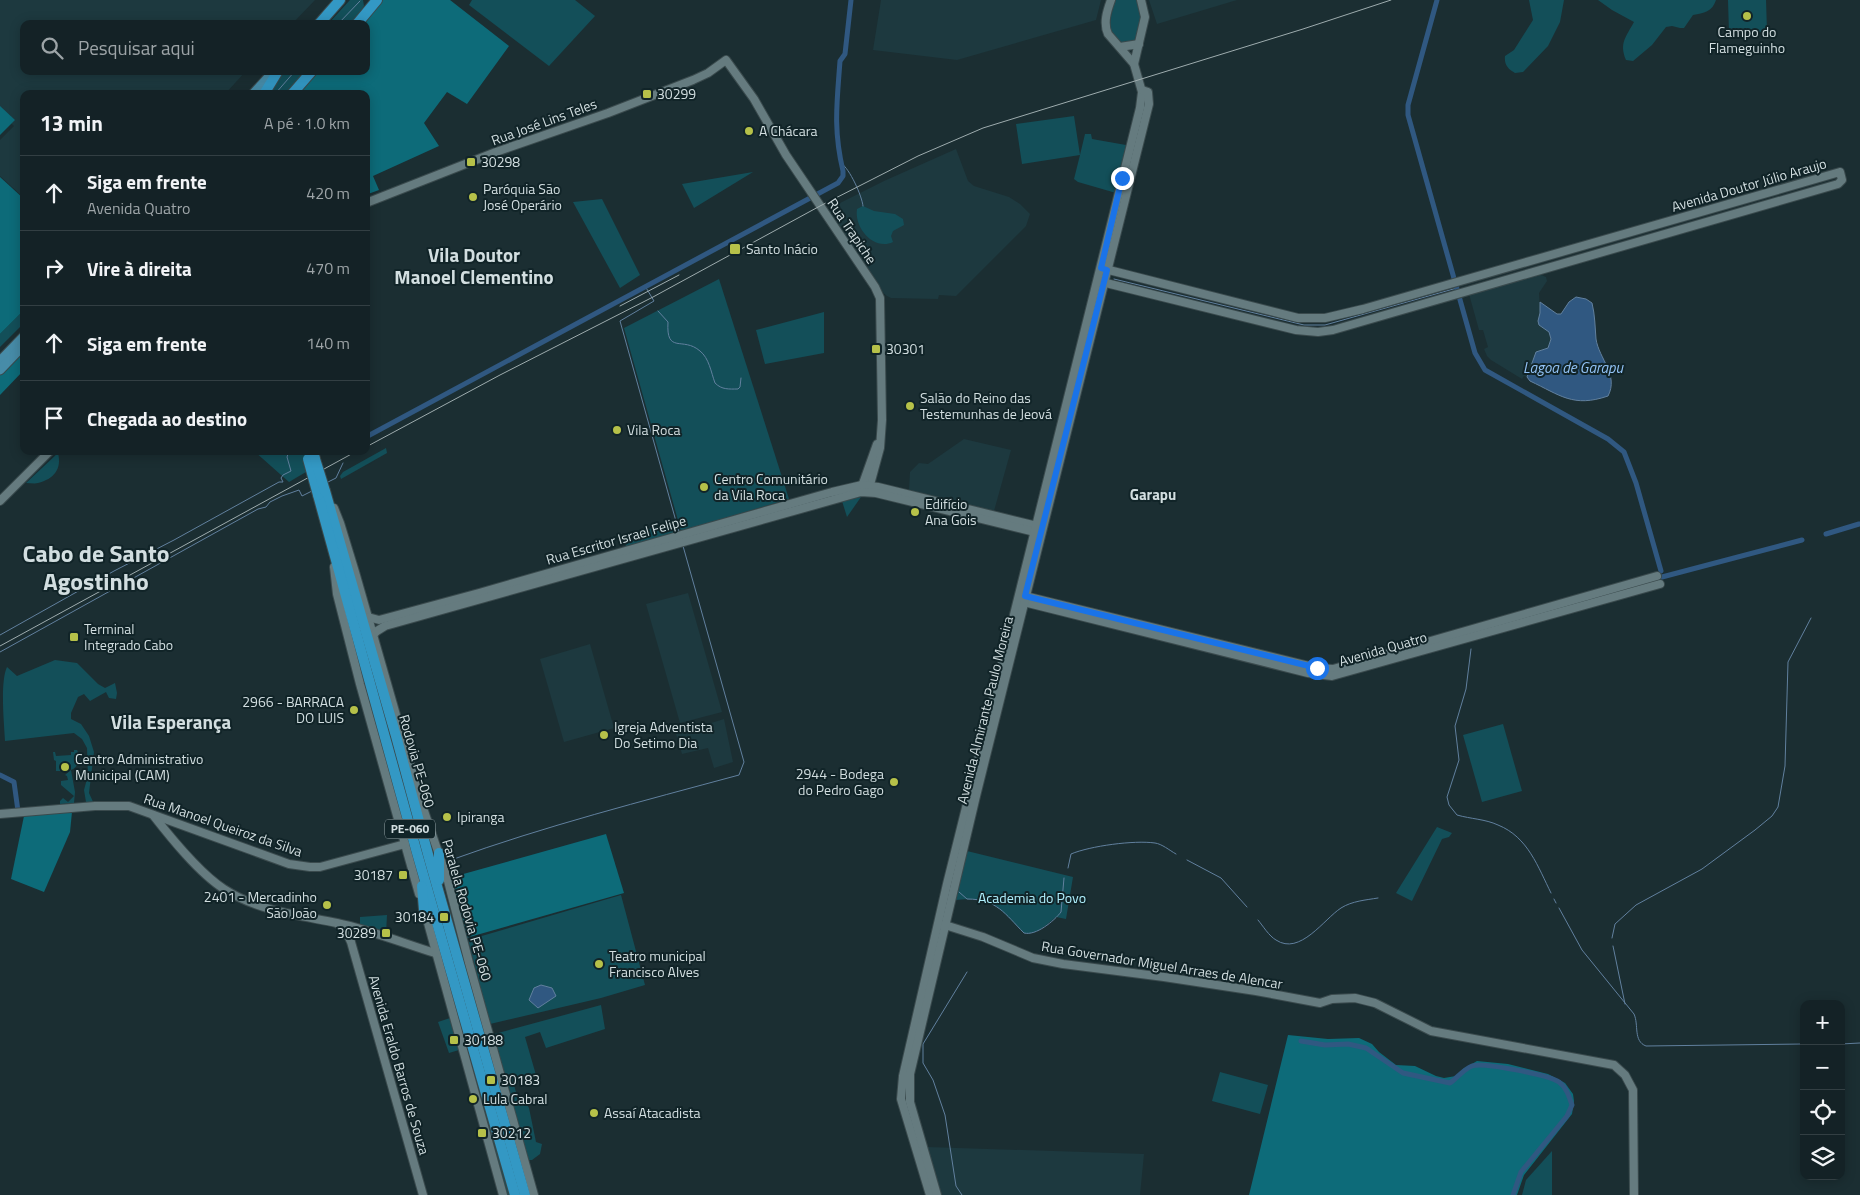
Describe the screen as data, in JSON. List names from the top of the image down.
{
  "streets": {
    "highway": ["Rodovia PE-060", "PE-060"],
    "street": [
      "Rua José Lins Teles",
      "Avenida Doutor Júlio Araujo",
      "Rua Trapiche",
      "Rua Escritor Israel Felipe",
      "Avenida Quatro",
      "Avenida Almirante Paulo Moreira",
      "Rua Manoel Queiroz da Silva",
      "Paralela Rodovia PE-060",
      "Rua Governador Miguel Arraes de Alencar",
      "Avenida Eraldo Barros de Souza"
    ]
  },
  "crossings": [
    ["Rua José Lins Teles", "Rua Trapiche"],
    ["Avenida Doutor Júlio Araujo", "Avenida Almirante Paulo Moreira"],
    ["Rua Trapiche", "Rua Escritor Israel Felipe"],
    ["Rua Escritor Israel Felipe", "Paralela Rodovia PE-060"],
    ["Avenida Quatro", "Avenida Almirante Paulo Moreira"],
    ["Avenida Almirante Paulo Moreira", "Rua Governador Miguel Arraes de Alencar"],
    ["Rodovia PE-060", "PE-060"],
    ["Rodovia PE-060", "Paralela Rodovia PE-060"],
    ["Rua Manoel Queiroz da Silva", "PE-060"]
  ],
  "districts": [
    "Vila Doutor Manoel Clementino",
    "Garapu",
    "Cabo de Santo Agostinho",
    "Vila Esperança"
  ],
  "water": ["Lagoa de Garapu"],
  "parks": ["Academia do Povo"],
  "places": {
    "other": [
      "Campo do Flameguinho",
      "A Chácara",
      "Paróquia São José Operário",
      "Salão do Reino das Testemunhas de Jeová",
      "Vila Roca",
      "Centro Comunitário da Vila Roca",
      "Edifício Ana Gois",
      "2966 - BARRACA DO LUIS",
      "Igreja Adventista Do Setimo Dia",
      "Centro Administrativo Municipal (CAM)",
      "2944 - Bodega do Pedro Gago",
      "Ipiranga",
      "2401 - Mercadinho São João",
      "Teatro municipal Francisco Alves",
      "Lula Cabral",
      "Assaí Atacadista"
    ],
    "transit": [
      "30299",
      "30298",
      "Santo Inácio",
      "30301",
      "Terminal Integrado Cabo",
      "30187",
      "30184",
      "30289",
      "30188",
      "30183",
      "30212"
    ]
  },
  "page": {
    "search": "Pesquisar aqui",
    "heading": ["13 min", "A pé · 1.0 km"],
    "list": [
      ["Siga em frente", "Avenida Quatro", "420 m"],
      ["Vire à direita", "470 m"],
      ["Siga em frente", "140 m"],
      "Chegada ao destino"
    ],
    "map_buttons": ["+", "−"]
  }
}
